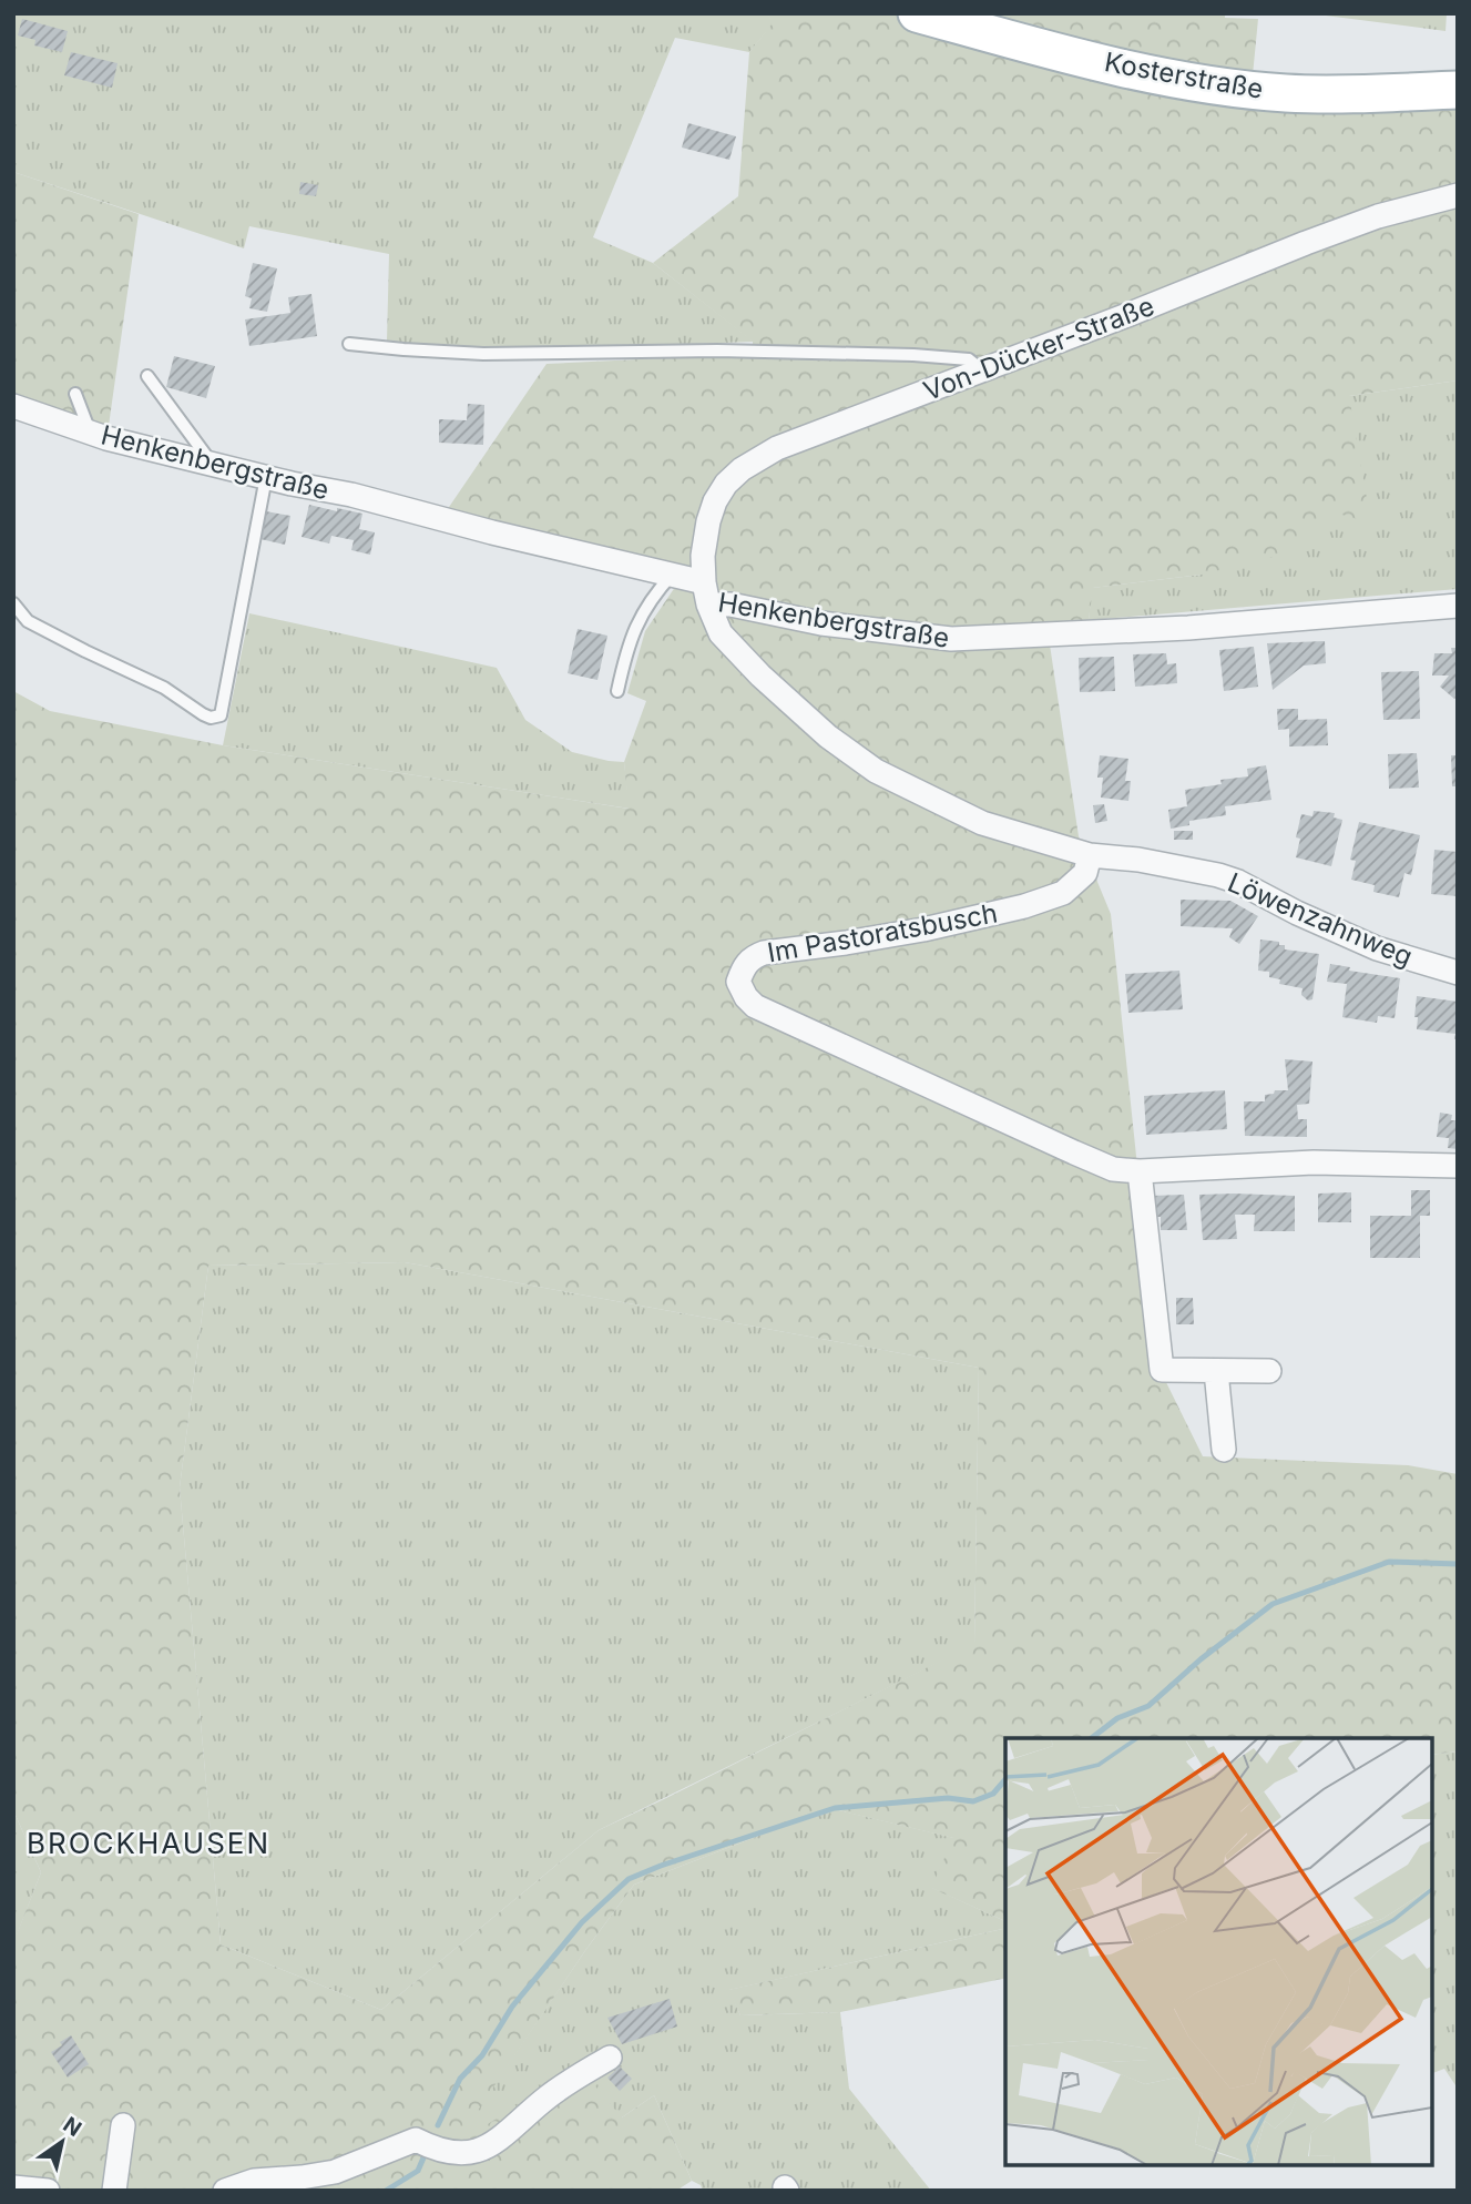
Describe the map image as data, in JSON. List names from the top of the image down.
{
  "streets": {
    "main road": ["Kosterstraße"],
    "street": [
      "Von-Dücker-Straße",
      "Henkenbergstraße",
      "Löwenzahnweg",
      "Im Pastoratsbusch"
    ]
  },
  "crossings": [
    ["Von-Dücker-Straße", "Henkenbergstraße"],
    ["Löwenzahnweg", "Im Pastoratsbusch"]
  ],
  "districts": ["BROCKHAUSEN"],
  "north": "top right"
}
